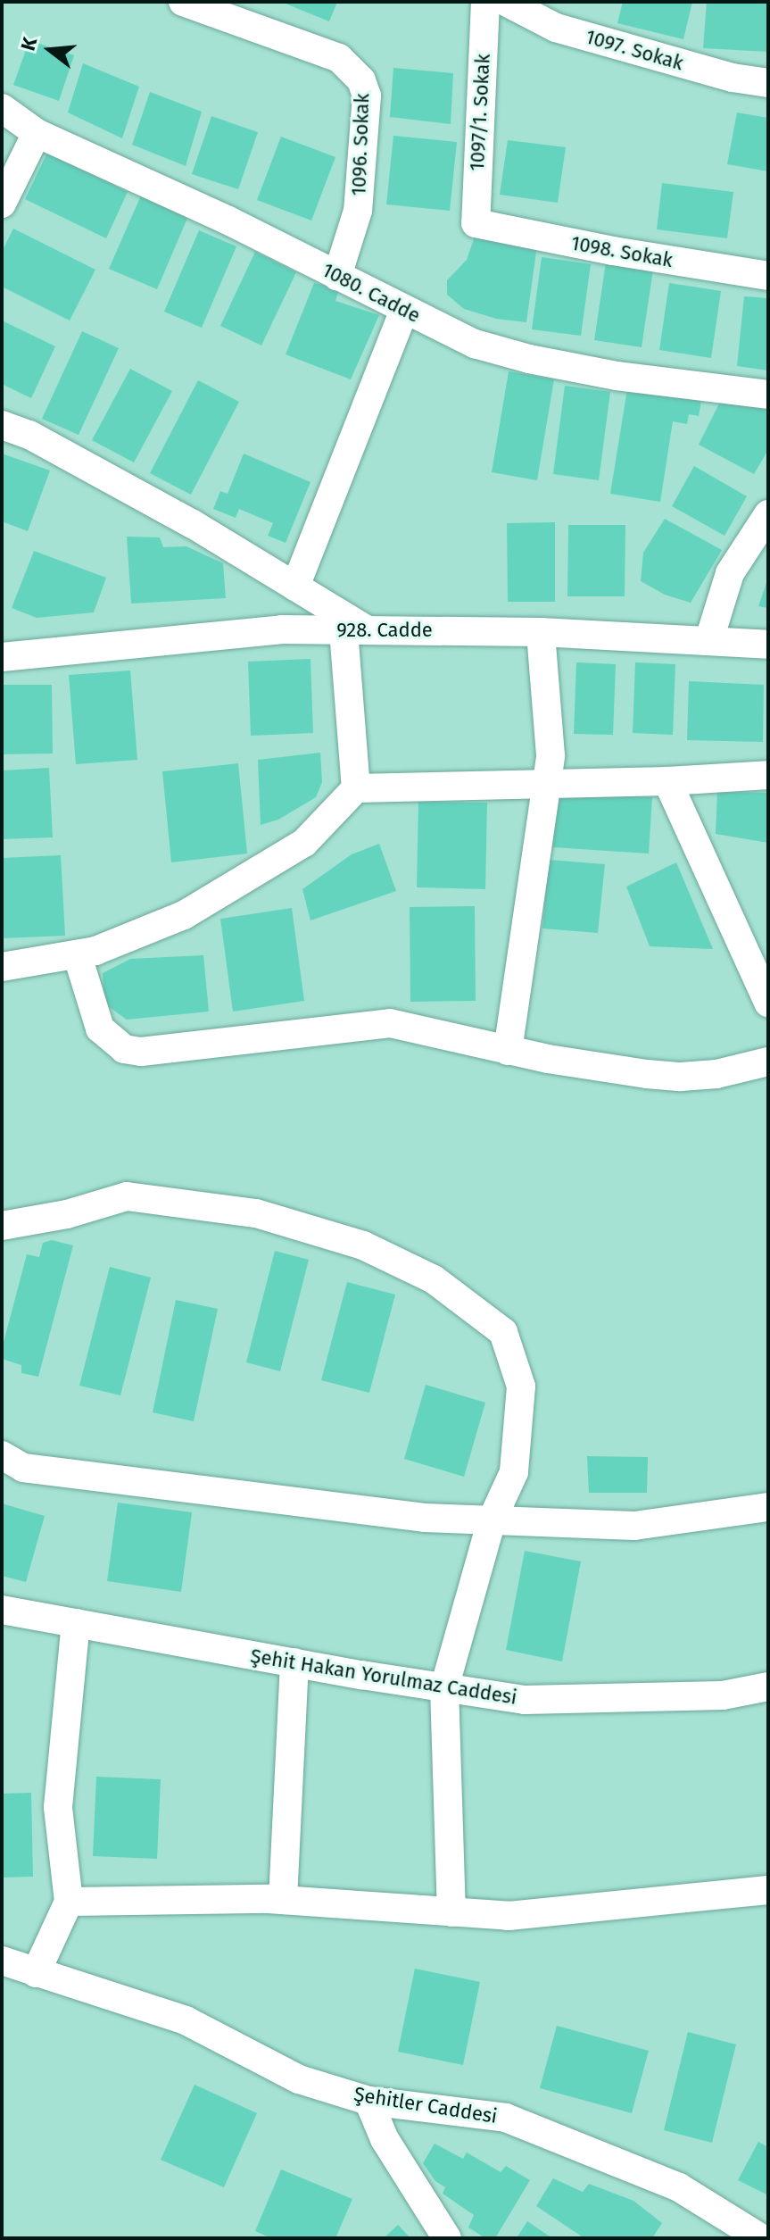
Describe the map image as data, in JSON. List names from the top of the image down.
{
  "streets": {
    "street": [
      "1097. Sokak",
      "1097/1. Sokak",
      "1096. Sokak",
      "1098. Sokak",
      "1080. Cadde",
      "928. Cadde",
      "Şehit Hakan Yorulmaz Caddesi",
      "Şehitler Caddesi"
    ]
  },
  "crossings": [
    ["1097/1. Sokak", "1098. Sokak"],
    ["1096. Sokak", "1080. Cadde"]
  ],
  "north": "left"
}
